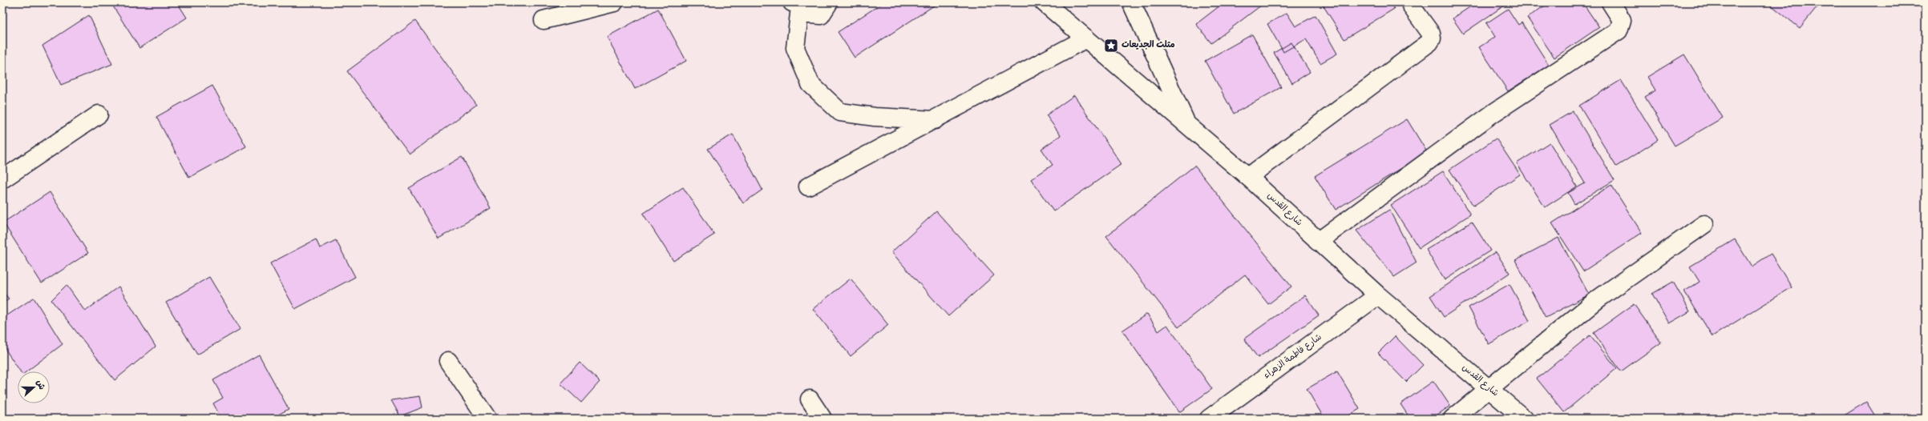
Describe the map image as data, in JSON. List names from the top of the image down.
{
  "streets": {
    "street": ["شارع القدس", "شارع فاطمة الزهراء"]
  },
  "crossings": [
    ["شارع القدس", "شارع فاطمة الزهراء"]
  ],
  "places": {
    "place": ["مثلث الجديعات"]
  },
  "north": "right"
}
